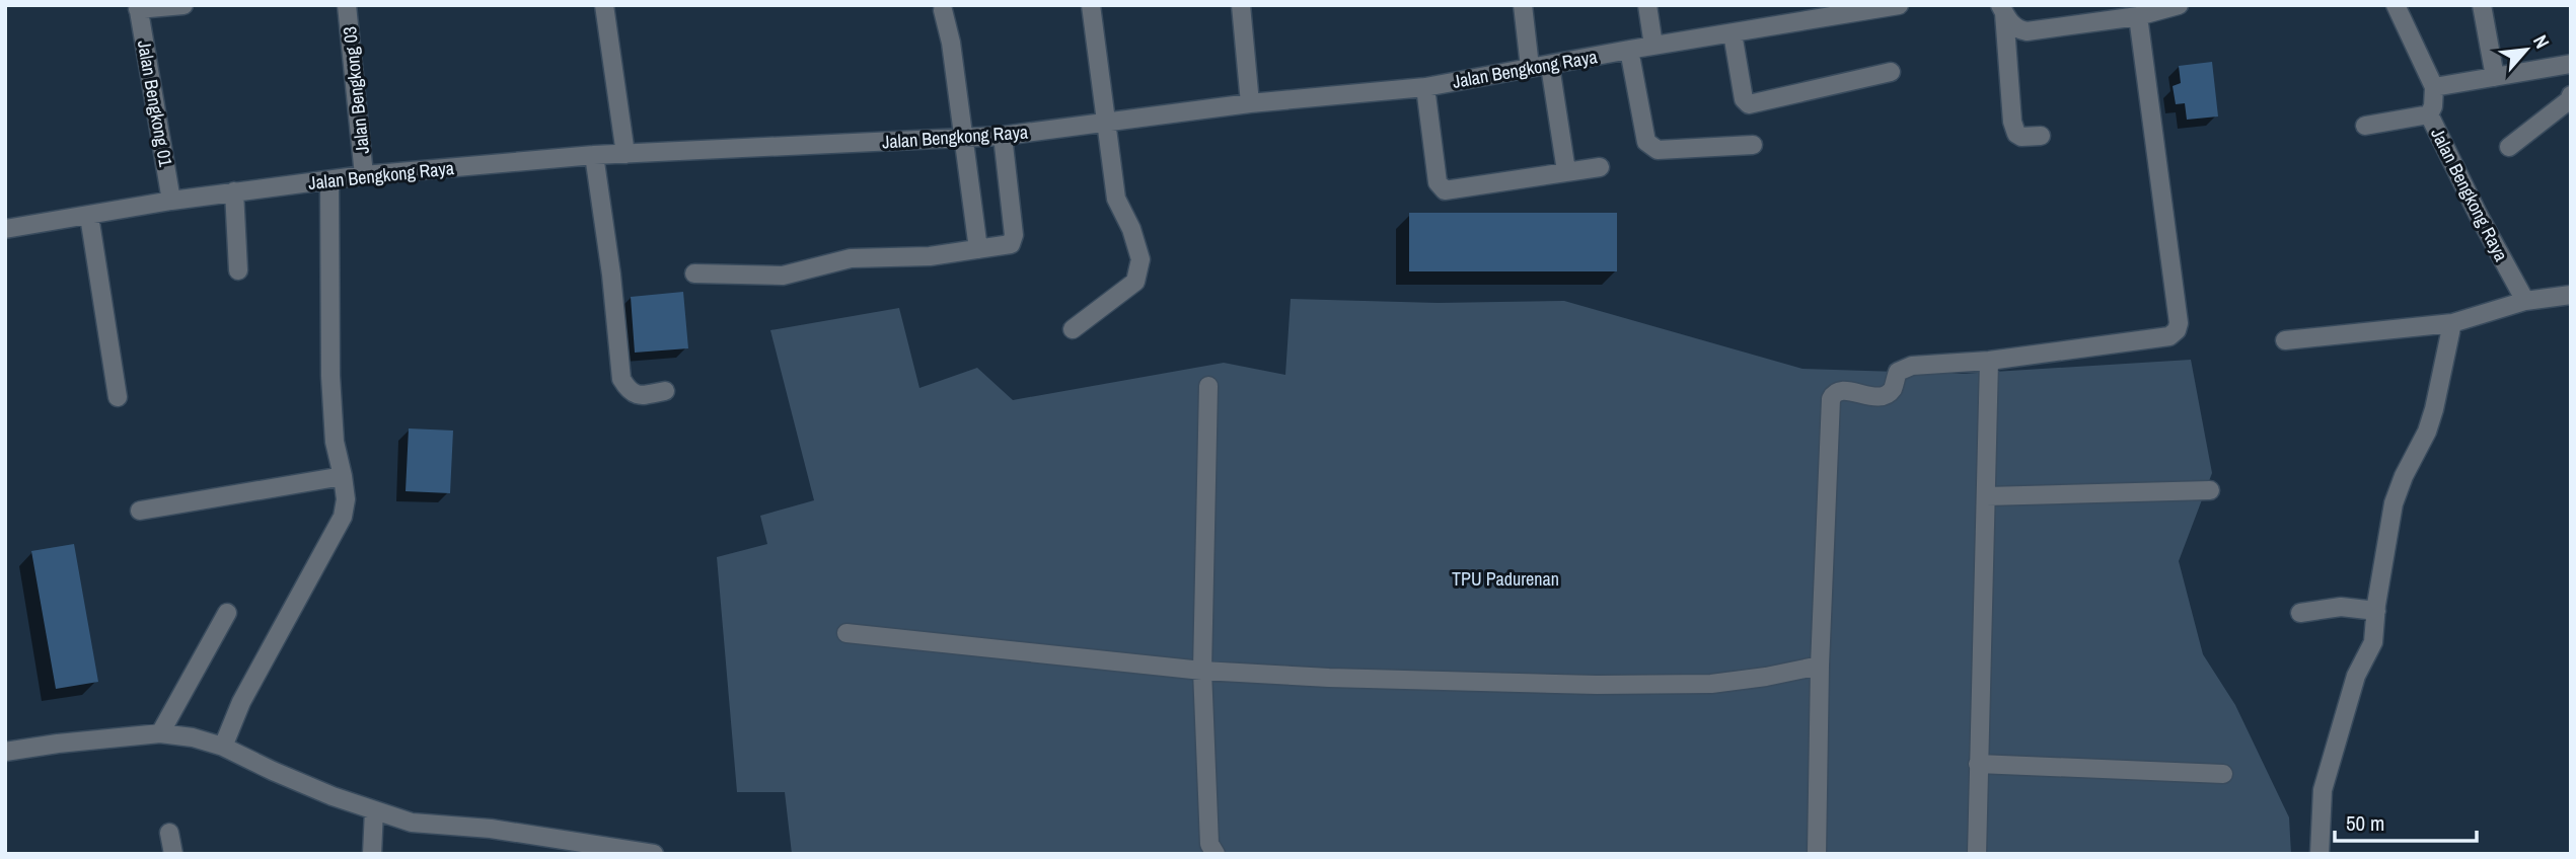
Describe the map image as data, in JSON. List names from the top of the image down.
{
  "streets": {
    "street": ["Jalan Bengkong Raya", "Jalan Bengkong 03", "Jalan Bengkong 01"]
  },
  "crossings": [
    ["Jalan Bengkong Raya", "Jalan Bengkong 03"],
    ["Jalan Bengkong Raya", "Jalan Bengkong 01"]
  ],
  "parks": ["TPU Padurenan"],
  "scale_bar": "50 m",
  "north": "top right"
}
